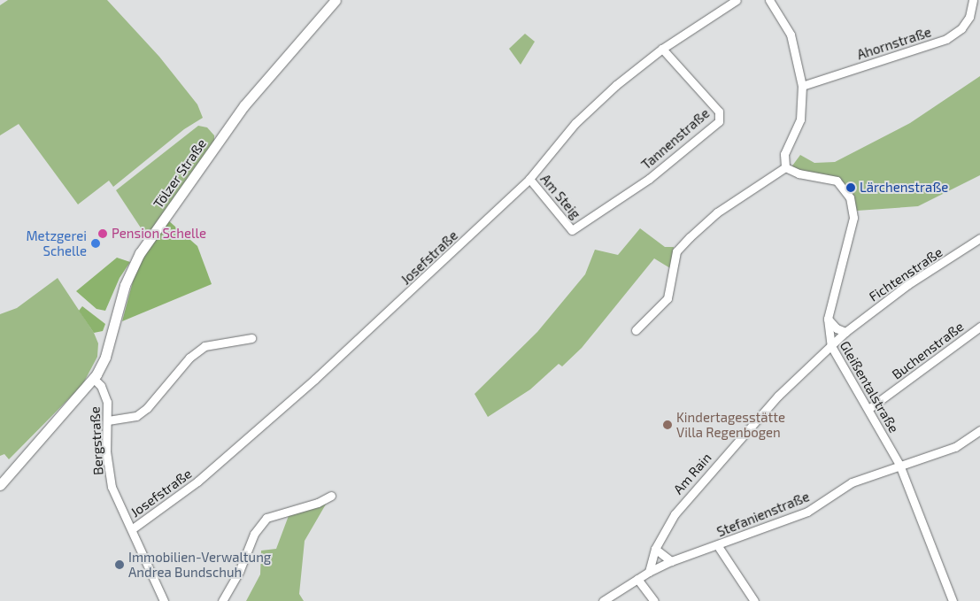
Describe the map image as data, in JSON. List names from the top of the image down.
{
  "streets": {
    "main road": ["Tölzer Straße"],
    "street": [
      "Ahornstraße",
      "Tannenstraße",
      "Am Steig",
      "Josefstraße",
      "Fichtenstraße",
      "Buchenstraße",
      "Gleißentalstraße",
      "Bergstraße",
      "Am Rain",
      "Stefanienstraße"
    ]
  },
  "crossings": [
    ["Tannenstraße", "Am Steig"],
    ["Tannenstraße", "Josefstraße"],
    ["Tölzer Straße", "Bergstraße"],
    ["Am Steig", "Josefstraße"],
    ["Josefstraße", "Bergstraße"],
    ["Fichtenstraße", "Gleißentalstraße"],
    ["Fichtenstraße", "Am Rain"],
    ["Buchenstraße", "Gleißentalstraße"],
    ["Gleißentalstraße", "Am Rain"],
    ["Gleißentalstraße", "Stefanienstraße"],
    ["Am Rain", "Stefanienstraße"]
  ],
  "places": [
    "Lärchenstraße",
    "Pension Schelle",
    "Metzgerei Schelle",
    "Kindertagesstätte Villa Regenbogen",
    "Immobilien-Verwaltung Andrea Bundschuh"
  ]
}
